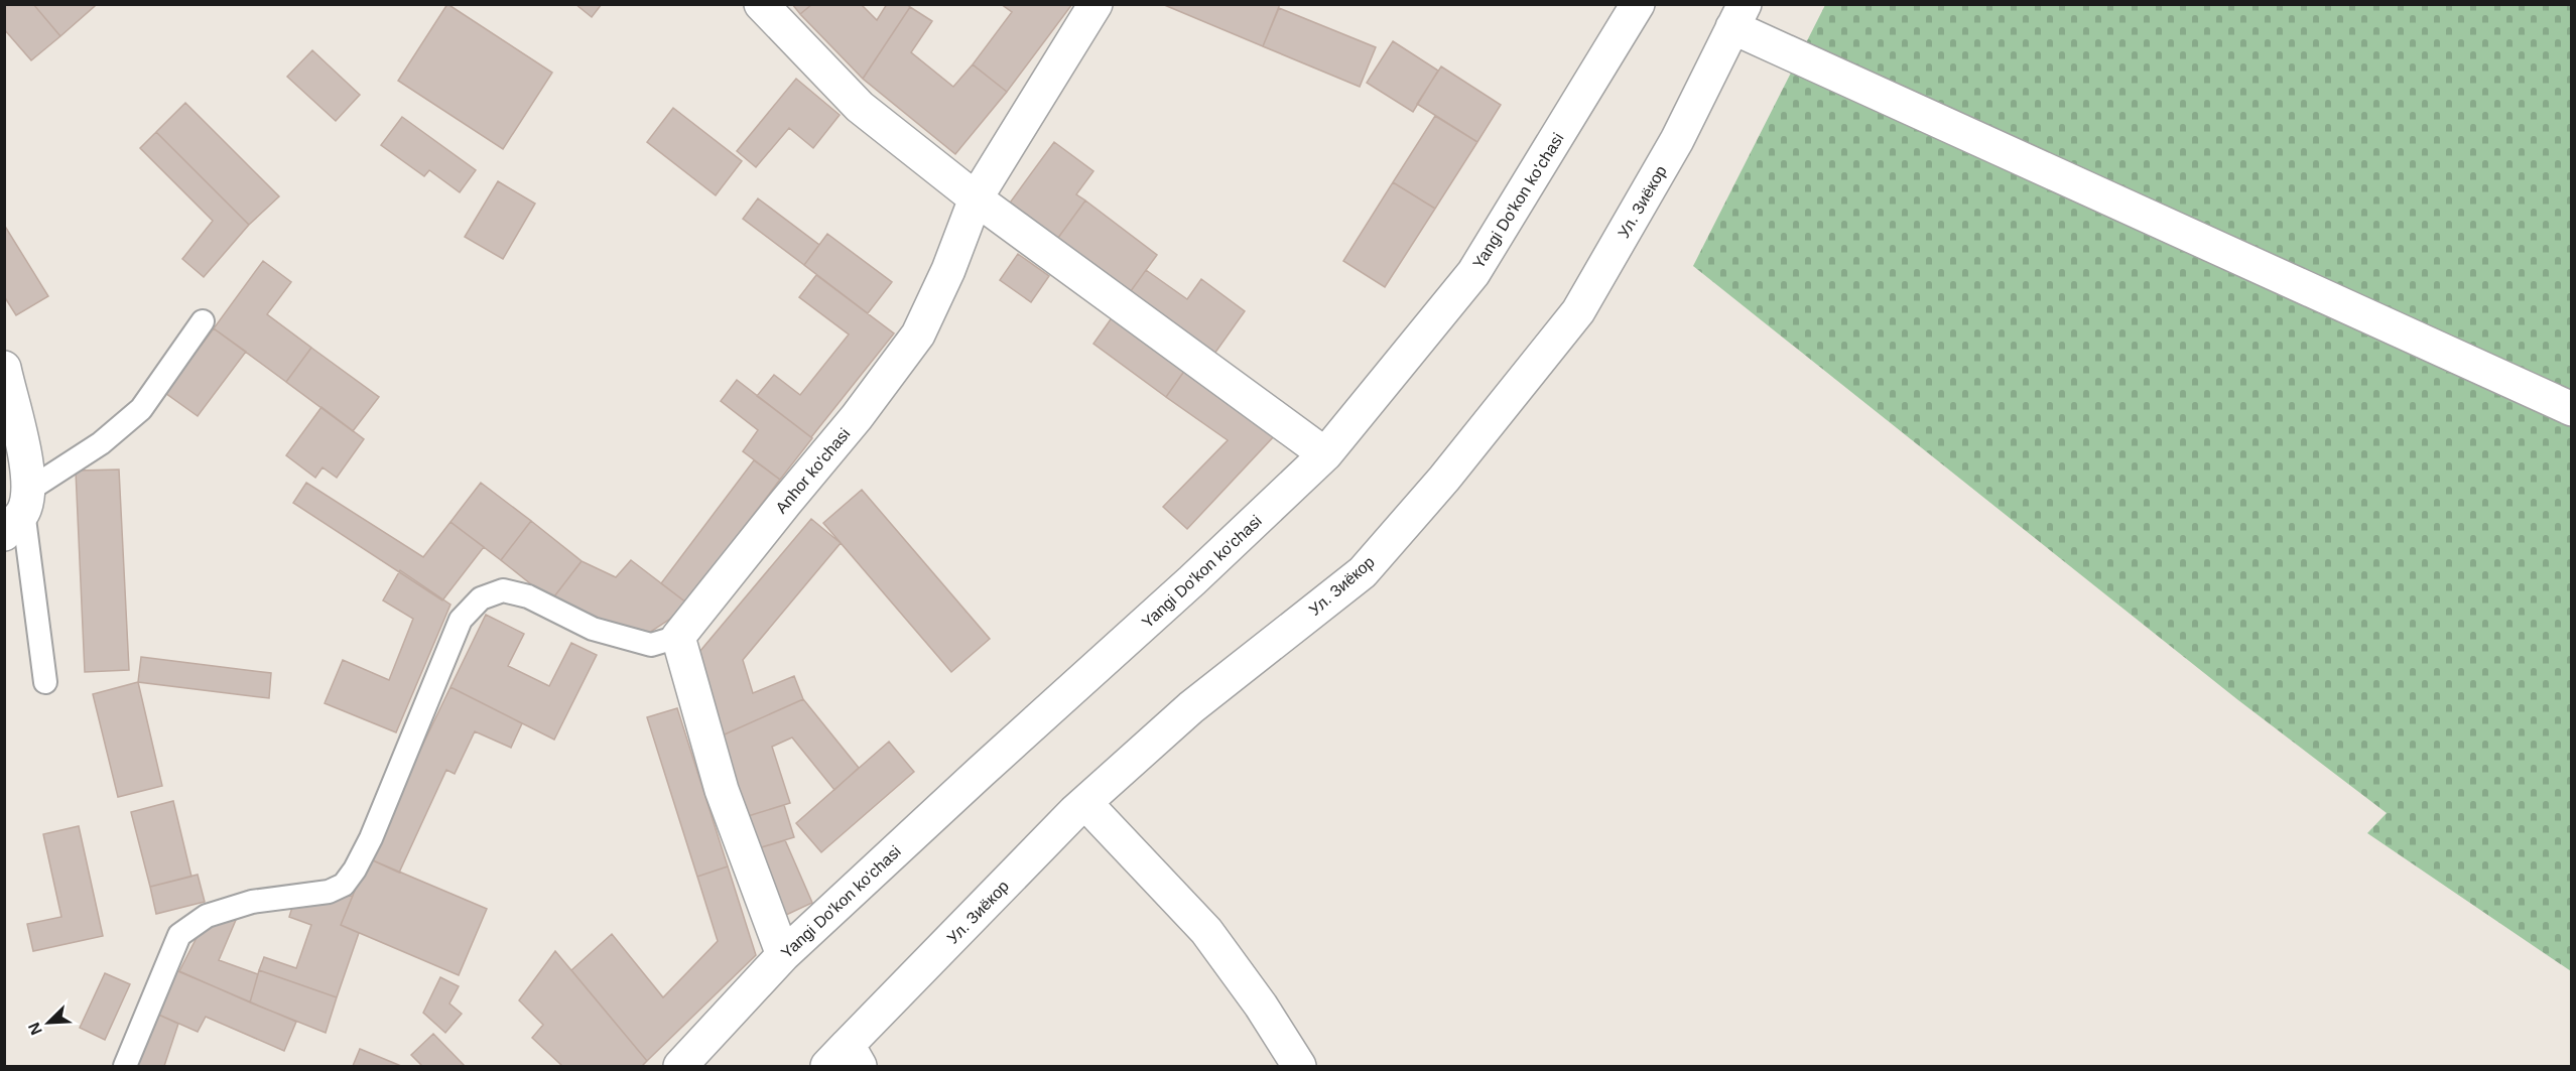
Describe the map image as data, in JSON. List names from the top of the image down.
{
  "streets": {
    "street": ["Yangi Do'kon ko'chasi", "Ул. Зиёкор", "Anhor ko'chasi"]
  },
  "north": "bottom left"
}
